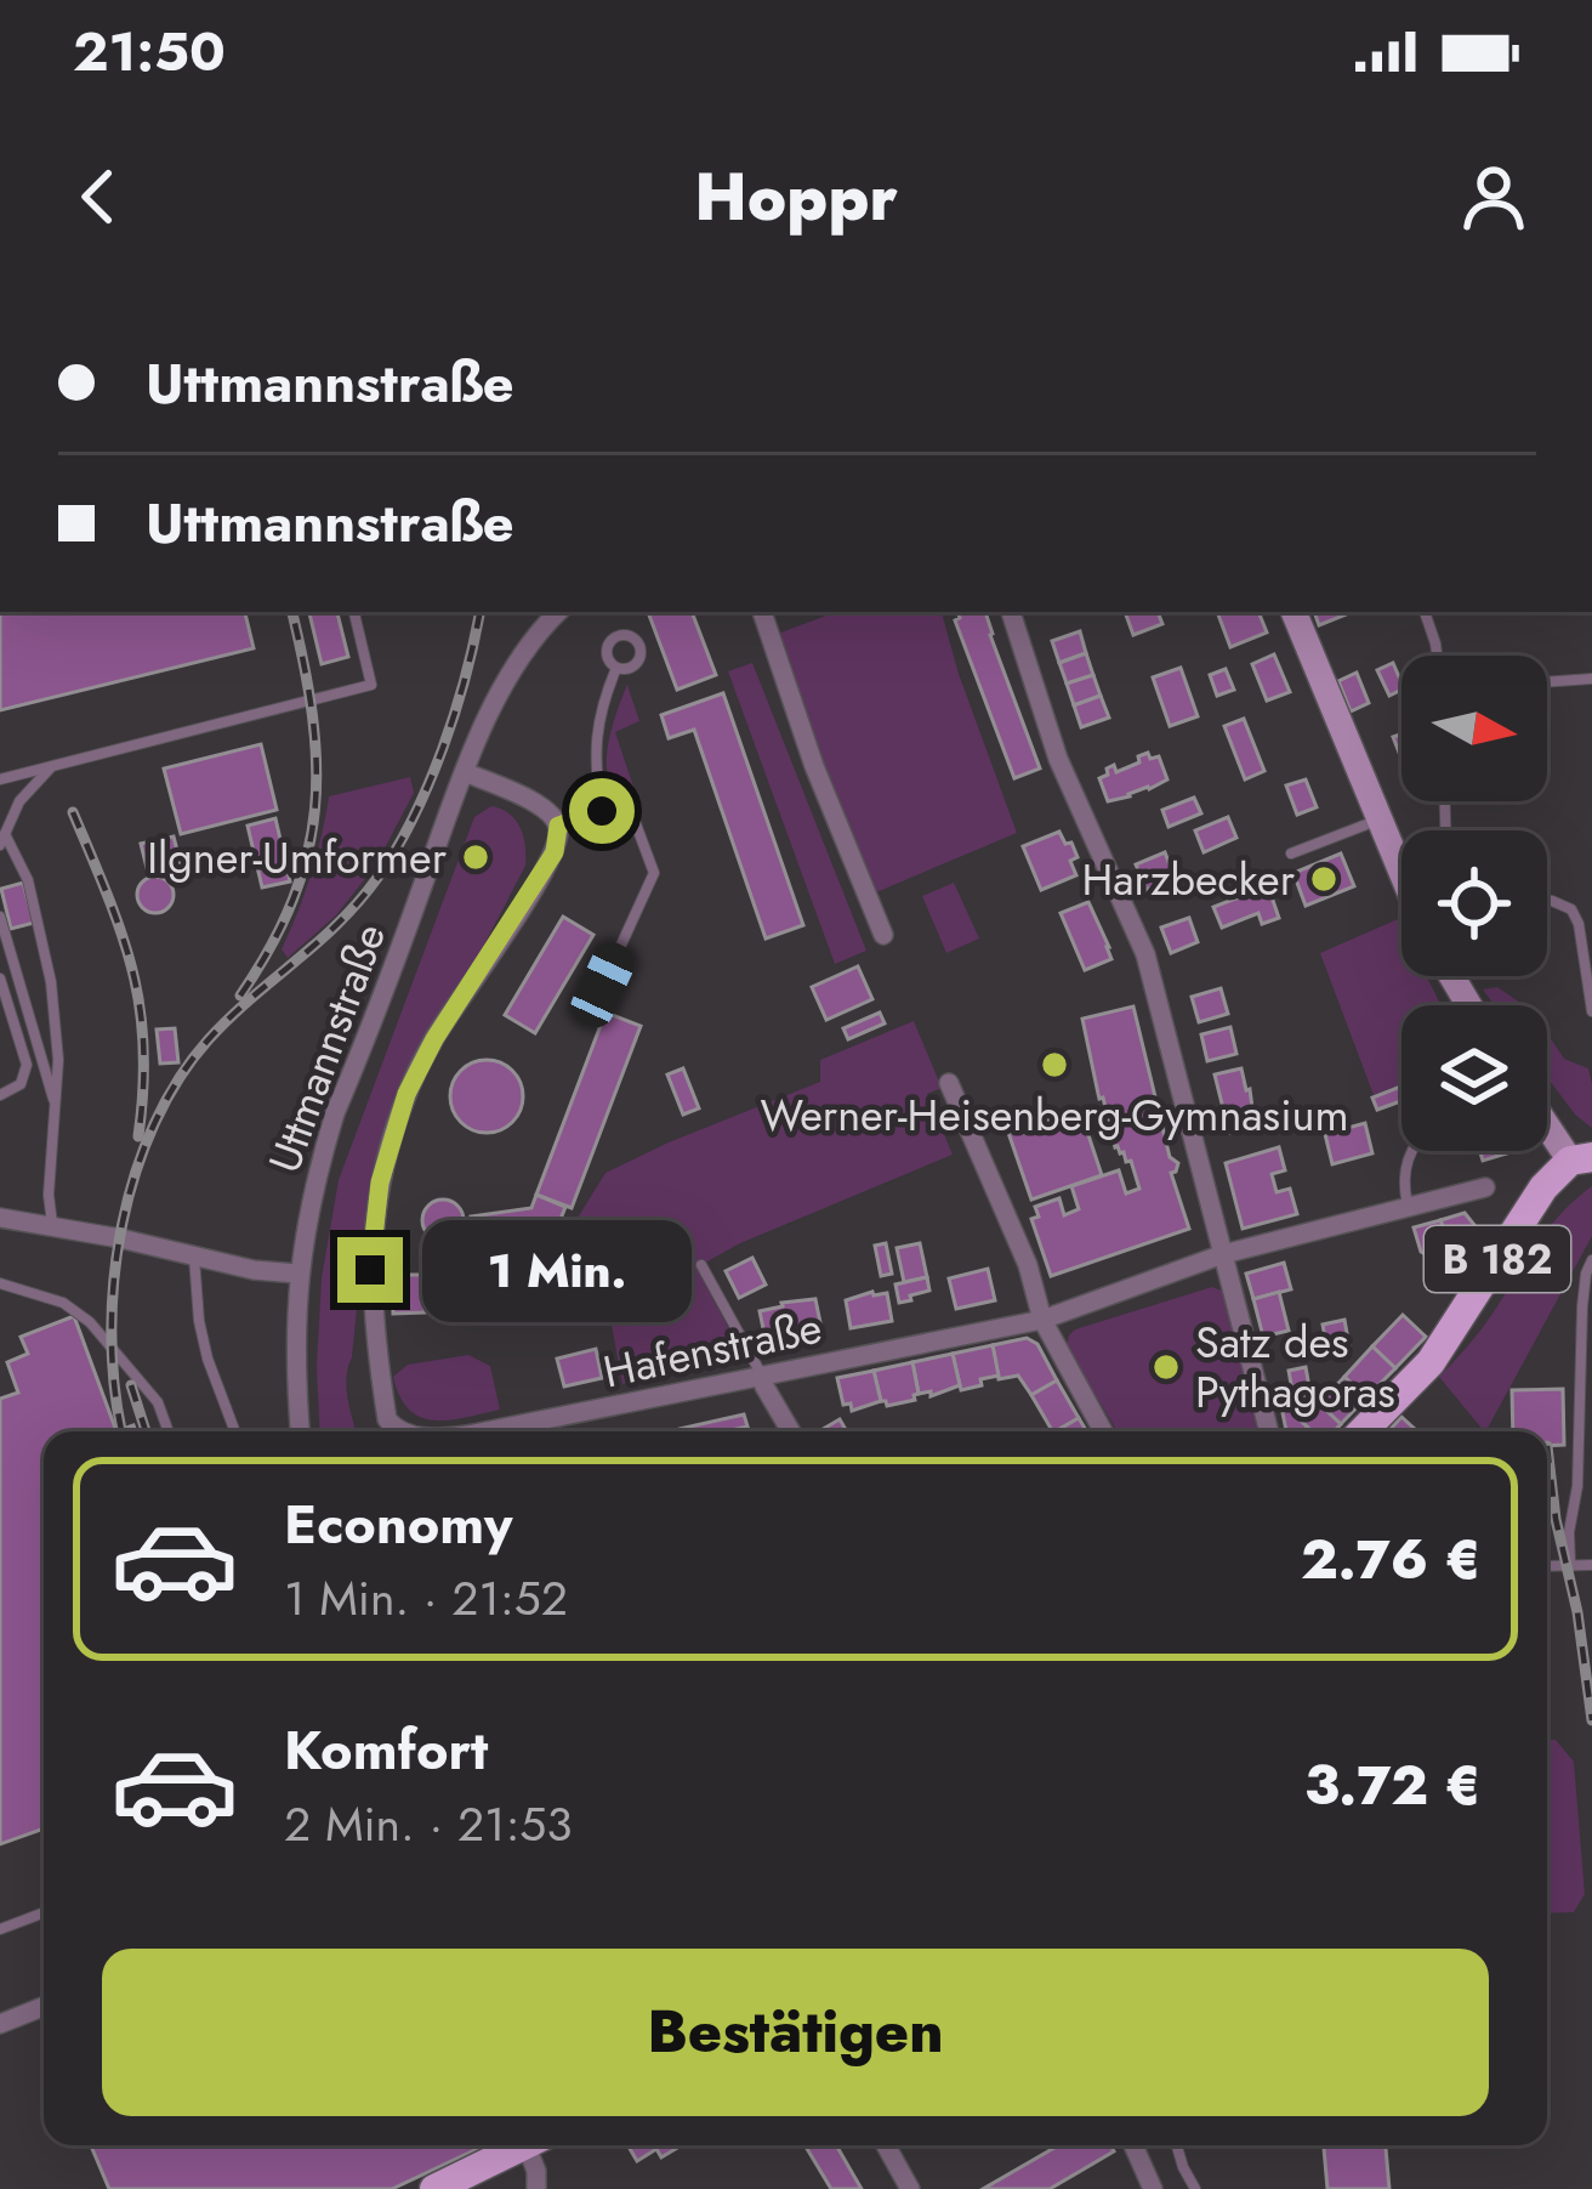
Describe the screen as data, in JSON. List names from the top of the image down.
{
  "streets": {
    "main road": ["B 182"],
    "street": ["Uttmannstraße", "Hafenstraße"]
  },
  "crossings": [
    ["Uttmannstraße", "Hafenstraße"]
  ],
  "places": [
    "Ilgner-Umformer",
    "Harzbecker",
    "Werner-Heisenberg-Gymnasium",
    "Satz des Pythagoras"
  ],
  "north": "right",
  "page": {
    "status": "21:50",
    "header": "Hoppr",
    "banner": ["Uttmannstraße", "Uttmannstraße"],
    "bubble": "1 Min.",
    "list": [
      {
        "name": "Economy",
        "note": "1 Min. · 21:52",
        "value": "2.76 €"
      },
      {
        "name": "Komfort",
        "note": "2 Min. · 21:53",
        "value": "3.72 €"
      }
    ],
    "buttons": "Bestätigen"
  }
}
